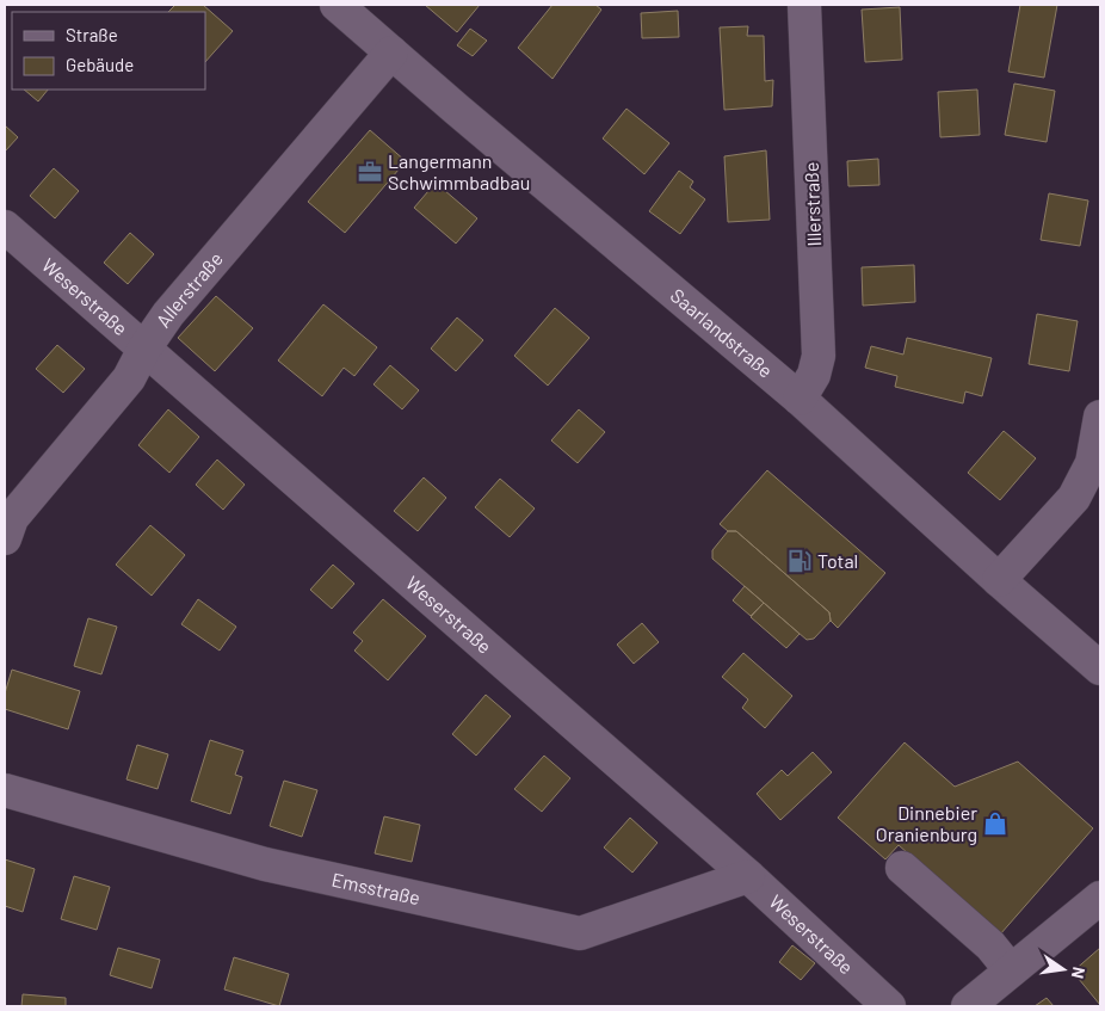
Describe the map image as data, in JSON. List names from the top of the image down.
{
  "streets": {
    "street": [
      "Illerstraße",
      "Allerstraße",
      "Weserstraße",
      "Saarlandstraße",
      "Emsstraße"
    ]
  },
  "crossings": [
    ["Illerstraße", "Saarlandstraße"],
    ["Allerstraße", "Weserstraße"],
    ["Allerstraße", "Saarlandstraße"],
    ["Weserstraße", "Emsstraße"]
  ],
  "places": {
    "office": ["Langermann Schwimmbadbau"],
    "fuel station": ["Total"],
    "shop": ["Dinnebier Oranienburg"]
  },
  "legend": ["Straße", "Gebäude"],
  "north": "right"
}
